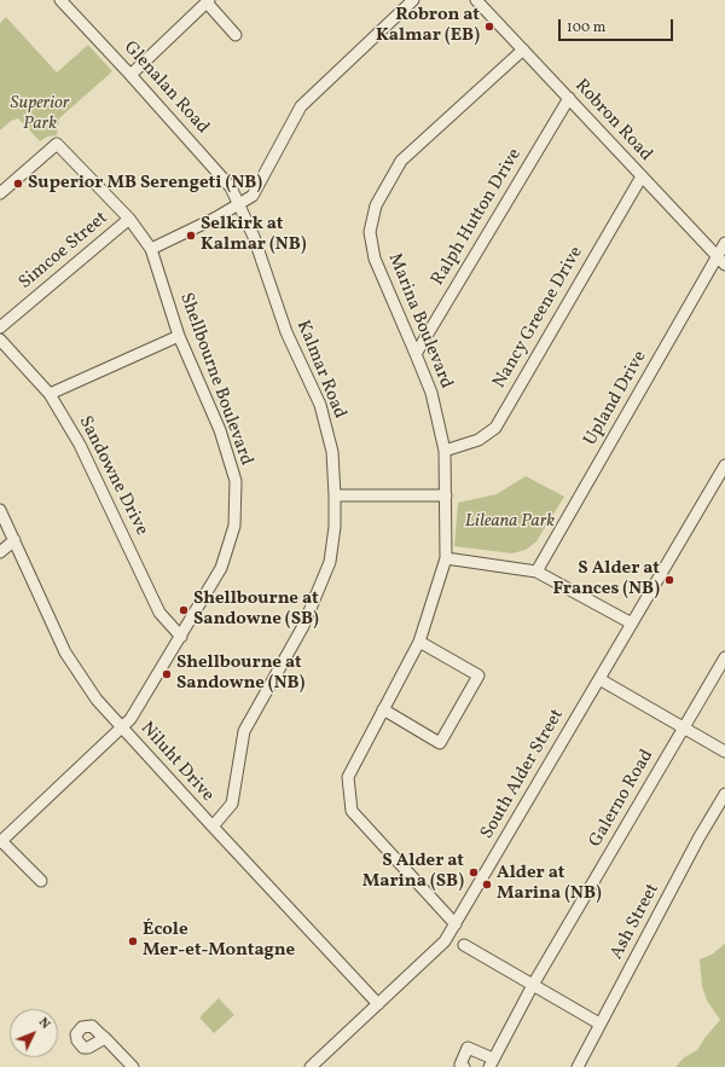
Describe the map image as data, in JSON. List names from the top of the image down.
{
  "streets": {
    "street": [
      "Glenalan Road",
      "Robron Road",
      "Ralph Hutton Drive",
      "Simcoe Street",
      "Nancy Greene Drive",
      "Marina Boulevard",
      "Kalmar Road",
      "Shellbourne Boulevard",
      "Upland Drive",
      "Sandowne Drive",
      "Niluht Drive",
      "South Alder Street",
      "Galerno Road",
      "Ash Street"
    ]
  },
  "crossings": [
    ["Glenalan Road", "Kalmar Road"],
    ["Robron Road", "Ralph Hutton Drive"],
    ["Robron Road", "Nancy Greene Drive"],
    ["Robron Road", "Marina Boulevard"],
    ["Robron Road", "Upland Drive"],
    ["Ralph Hutton Drive", "Marina Boulevard"],
    ["Simcoe Street", "Shellbourne Boulevard"],
    ["Nancy Greene Drive", "Marina Boulevard"],
    ["Marina Boulevard", "South Alder Street"],
    ["Kalmar Road", "Niluht Drive"],
    ["Shellbourne Boulevard", "Sandowne Drive"],
    ["Shellbourne Boulevard", "Niluht Drive"],
    ["Niluht Drive", "South Alder Street"]
  ],
  "parks": ["Superior Park", "Lileana Park"],
  "places": [
    "Robron at Kalmar (EB)",
    "Superior MB Serengeti (NB)",
    "Selkirk at Kalmar (NB)",
    "S Alder at Frances (NB)",
    "Shellbourne at Sandowne (SB)",
    "Shellbourne at Sandowne (NB)",
    "S Alder at Marina (SB)",
    "Alder at Marina (NB)",
    "École Mer-et-Montagne"
  ],
  "scale_bar": "100 m",
  "north": "top right"
}
